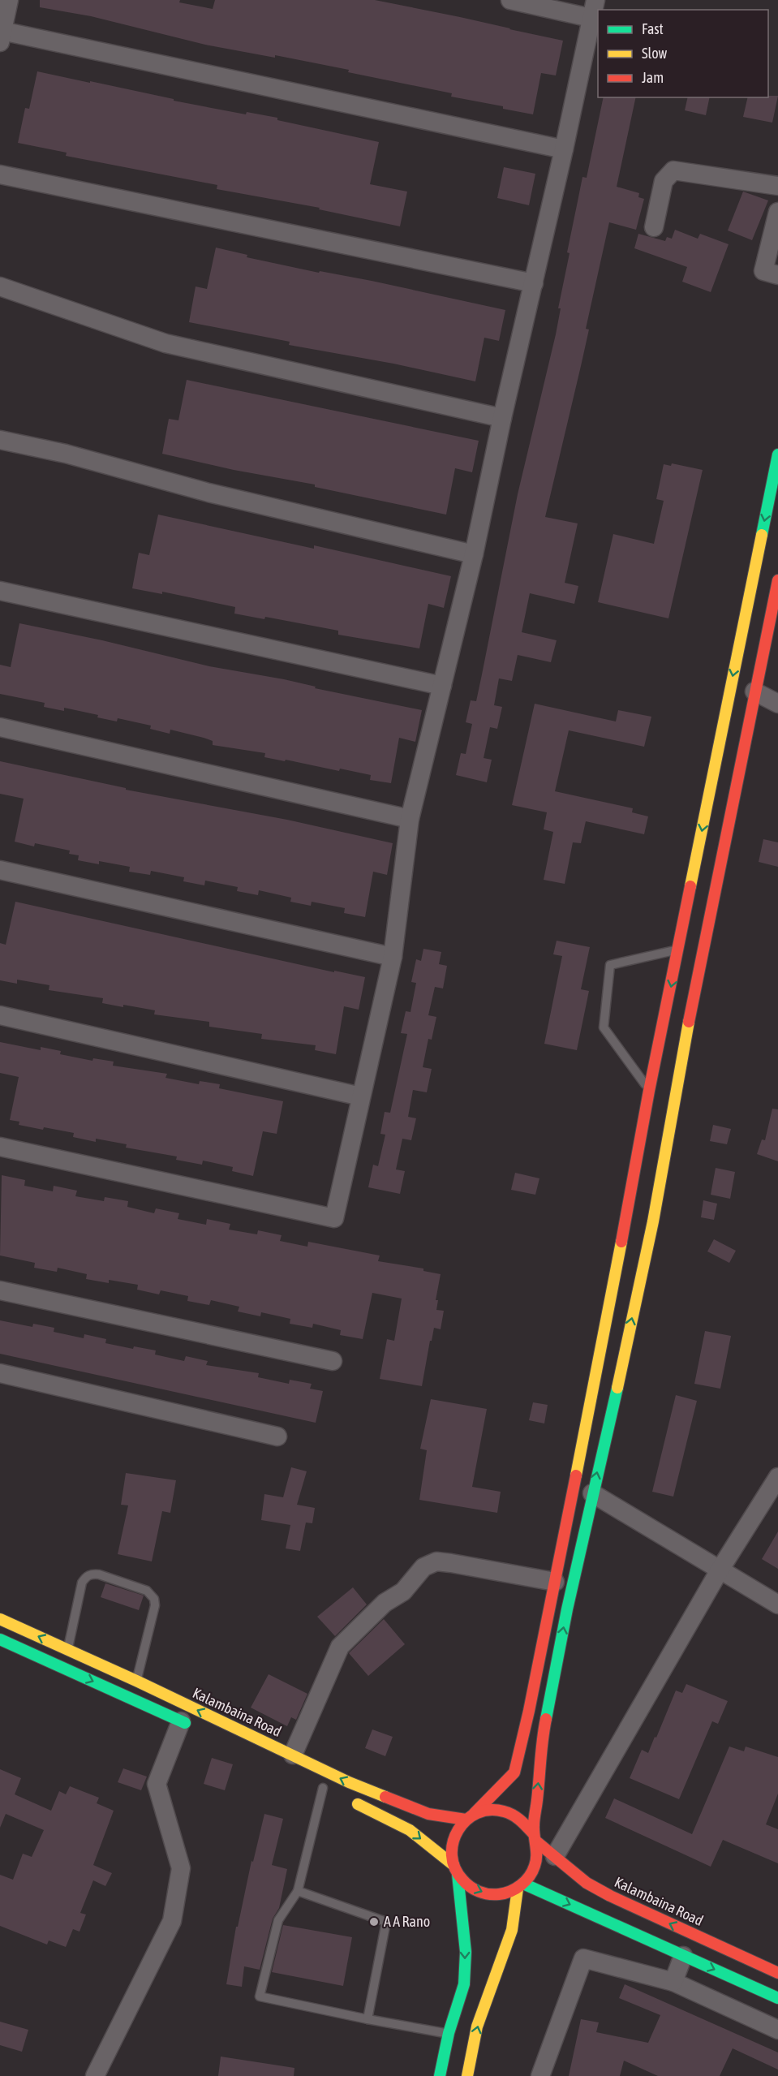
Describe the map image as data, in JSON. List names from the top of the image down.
{
  "streets": {
    "main road": ["Kalambaina Road"]
  },
  "places": ["A A Rano"],
  "legend": ["Fast", "Slow", "Jam"]
}
